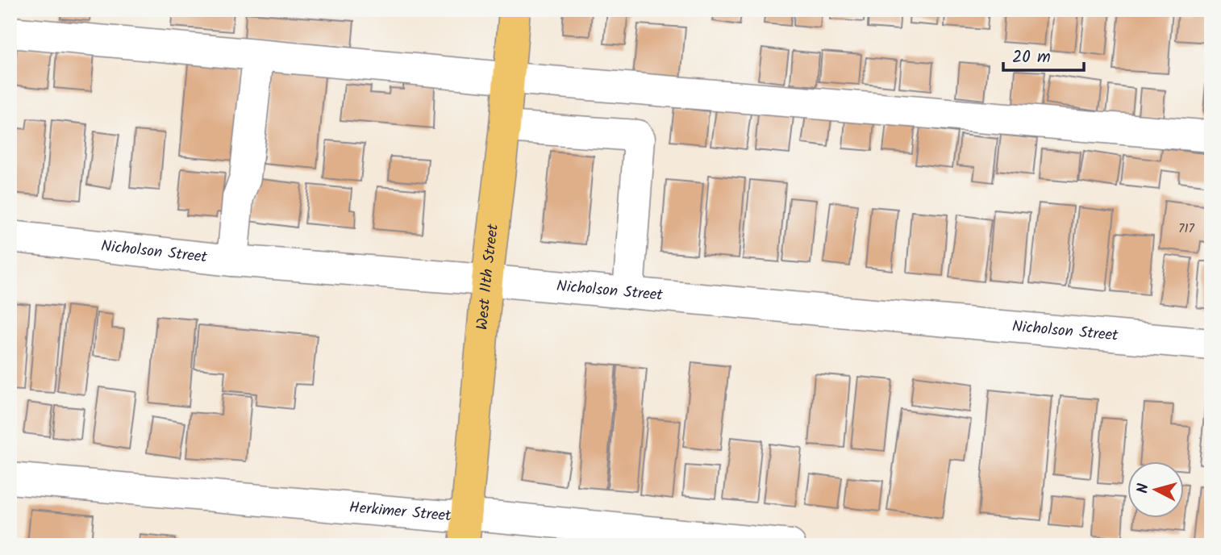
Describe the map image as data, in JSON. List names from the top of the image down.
{
  "streets": {
    "main road": ["West 11th Street"],
    "street": ["Nicholson Street", "Herkimer Street"]
  },
  "crossings": [
    ["Nicholson Street", "West 11th Street"],
    ["West 11th Street", "Herkimer Street"]
  ],
  "house_numbers": ["717"],
  "scale_bar": "20 m",
  "north": "left"
}
